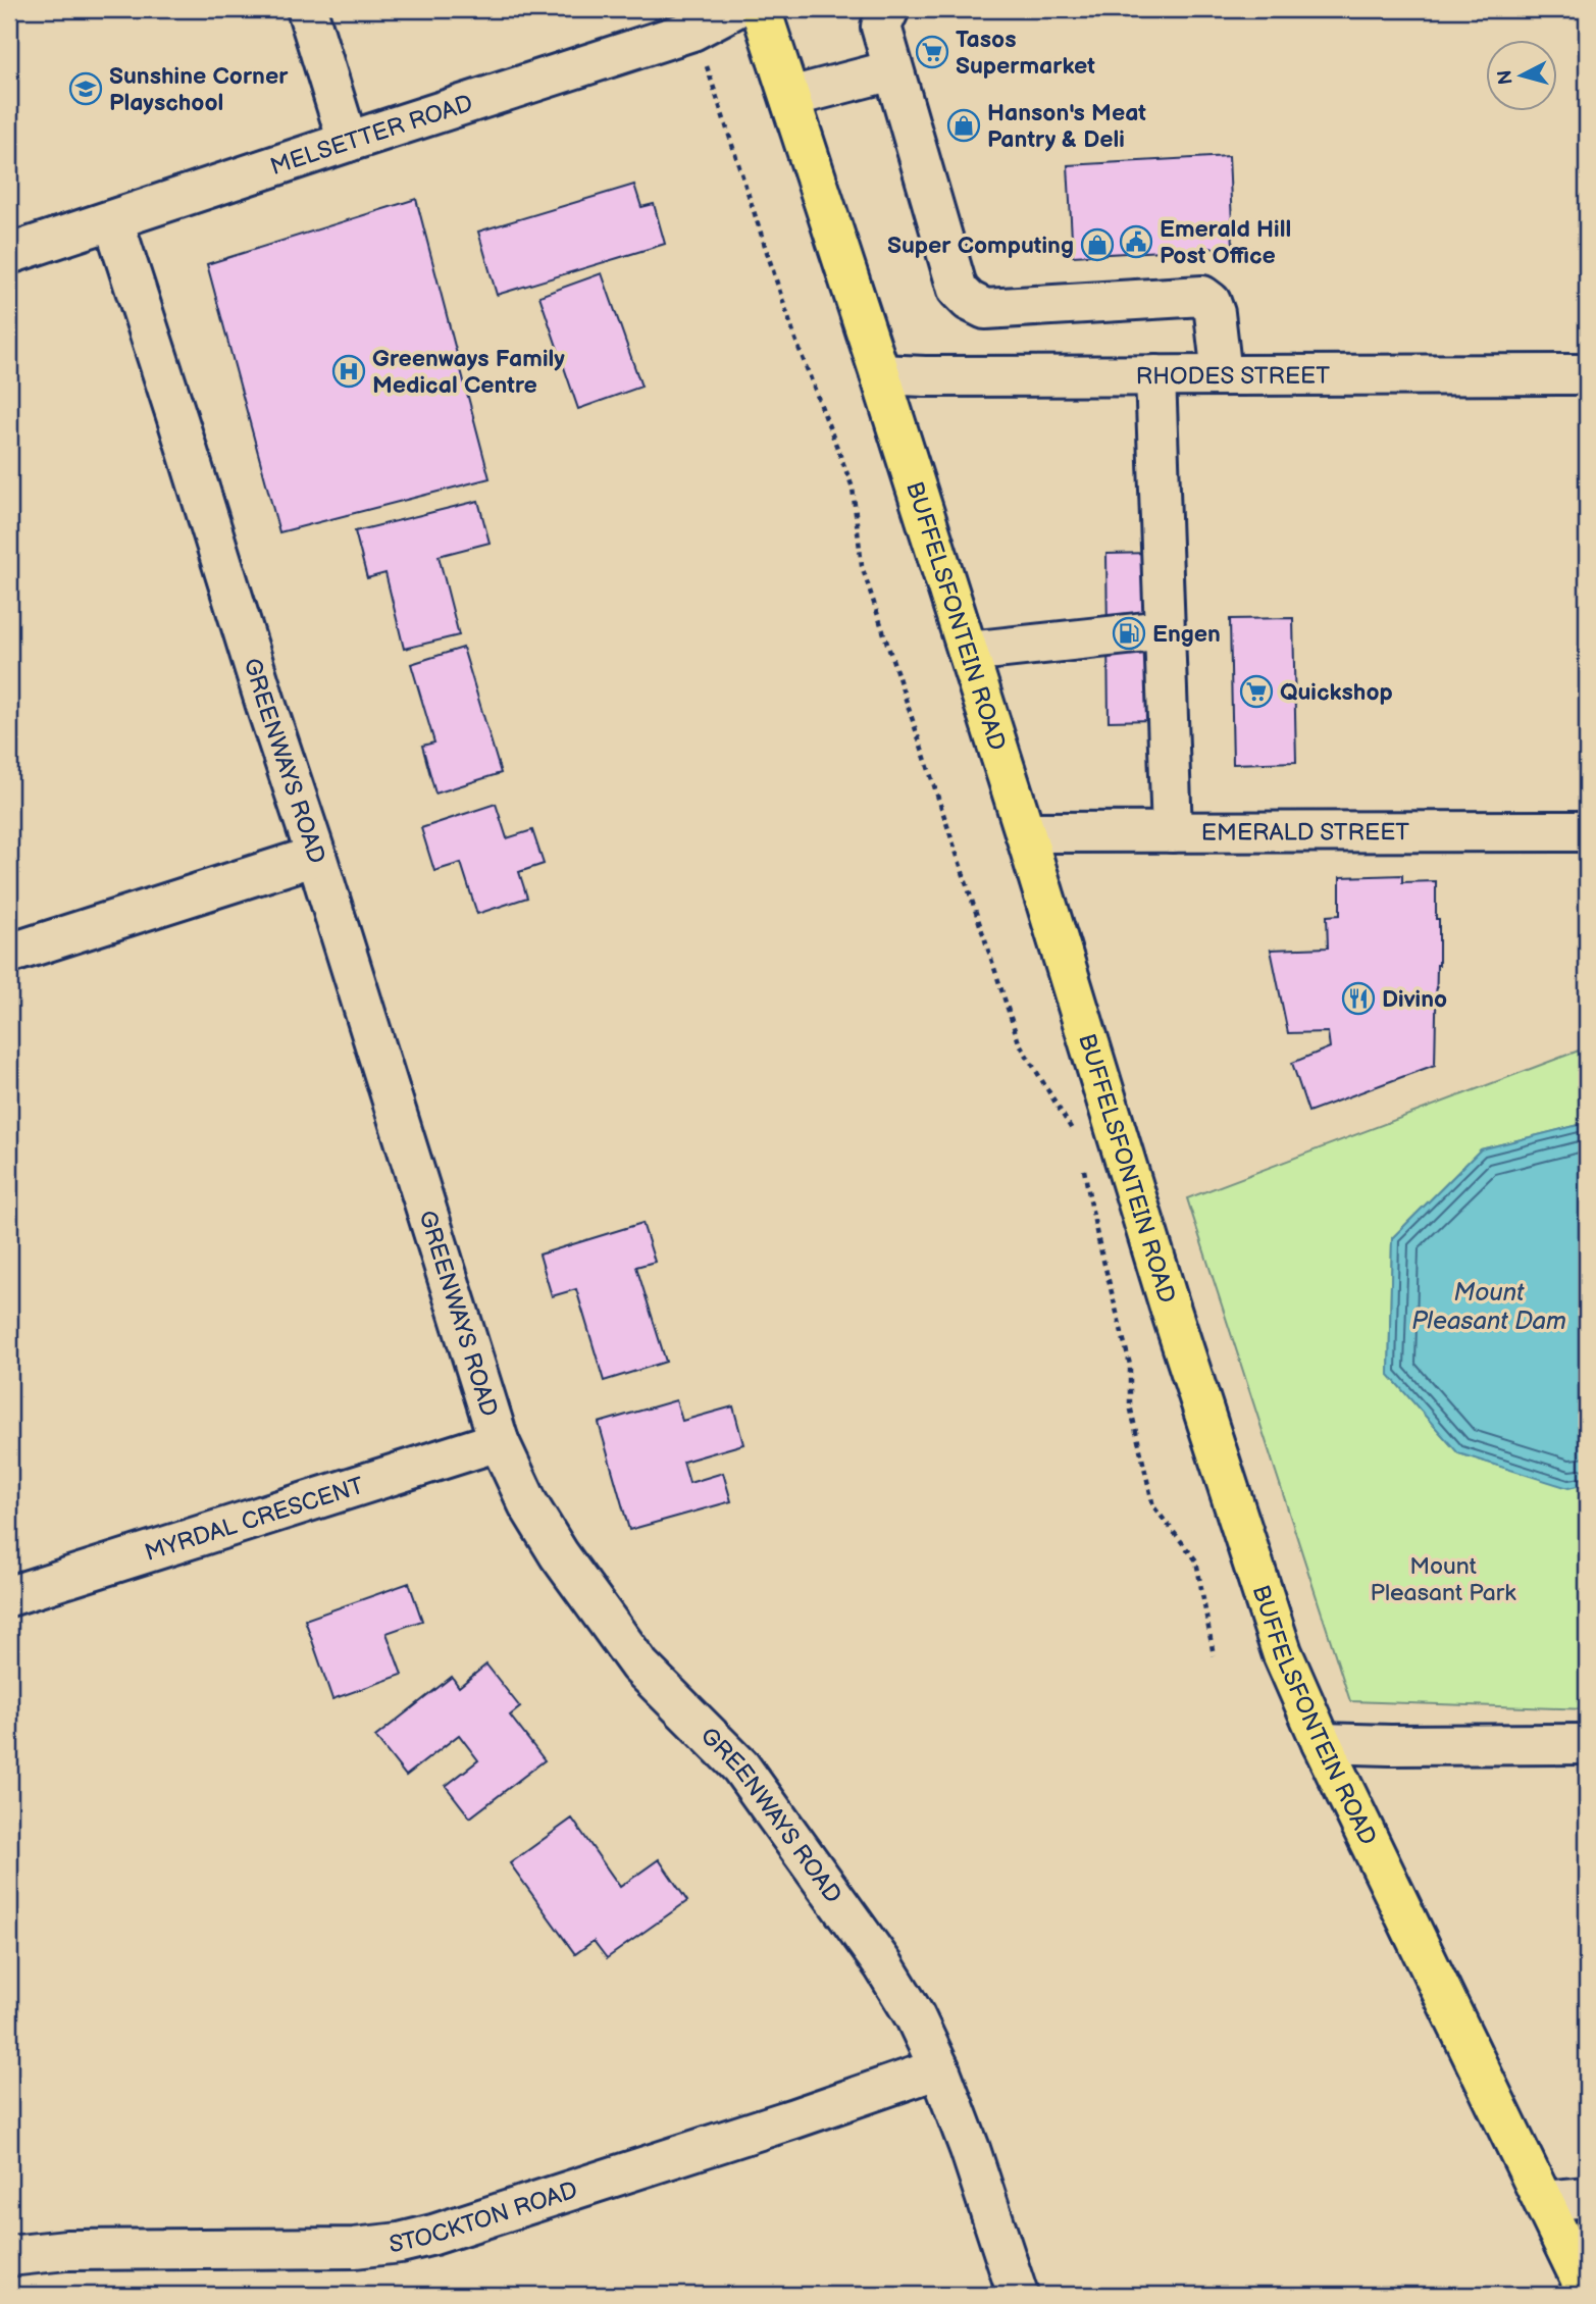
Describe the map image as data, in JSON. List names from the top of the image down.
{
  "streets": {
    "main road": ["BUFFELSFONTEIN ROAD"],
    "street": [
      "MELSETTER ROAD",
      "RHODES STREET",
      "GREENWAYS ROAD",
      "EMERALD STREET",
      "MYRDAL CRESCENT",
      "STOCKTON ROAD"
    ]
  },
  "crossings": [
    ["MELSETTER ROAD", "GREENWAYS ROAD"],
    ["RHODES STREET", "BUFFELSFONTEIN ROAD"],
    ["BUFFELSFONTEIN ROAD", "EMERALD STREET"],
    ["GREENWAYS ROAD", "MYRDAL CRESCENT"],
    ["GREENWAYS ROAD", "STOCKTON ROAD"]
  ],
  "water": ["Mount Pleasant Dam"],
  "parks": ["Mount Pleasant Park"],
  "places": {
    "supermarket": ["Tasos Supermarket", "Quickshop"],
    "school or university": ["Sunshine Corner Playschool"],
    "shop": ["Hanson's Meat Pantry & Deli", "Super Computing"],
    "public building": ["Emerald Hill Post Office"],
    "hospital": ["Greenways Family Medical Centre"],
    "fuel station": ["Engen"],
    "restaurant": ["Divino"]
  },
  "north": "left"
}
